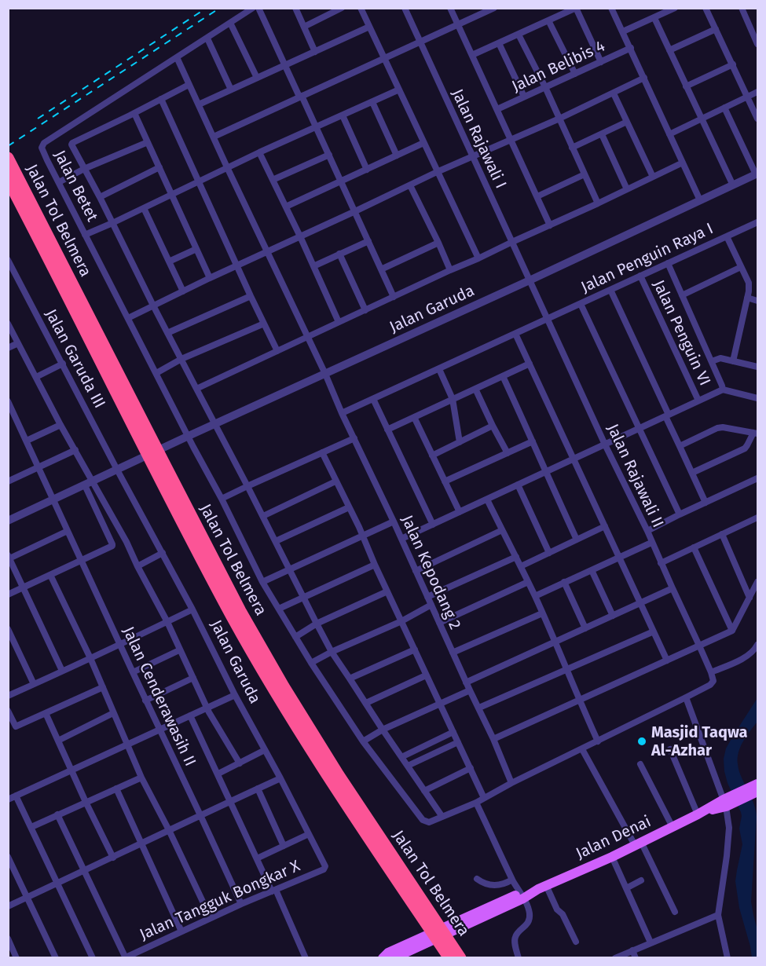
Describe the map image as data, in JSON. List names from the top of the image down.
{
  "streets": {
    "highway": ["Jalan Tol Belmera"],
    "main road": ["Jalan Denai"],
    "street": [
      "Jalan Belibis 4",
      "Jalan Rajawali I",
      "Jalan Betet",
      "Jalan Penguin Raya I",
      "Jalan Garuda",
      "Jalan Penguin VI",
      "Jalan Garuda III",
      "Jalan Rajawali II",
      "Jalan Kepodang 2",
      "Jalan Cenderawasih II",
      "Jalan Tangguk Bongkar X"
    ]
  },
  "crossings": [
    ["Jalan Rajawali I", "Jalan Garuda"],
    ["Jalan Rajawali I", "Jalan Rajawali II"],
    ["Jalan Betet", "Jalan Garuda"],
    ["Jalan Betet", "Jalan Kepodang 2"],
    ["Jalan Penguin Raya I", "Jalan Penguin VI"],
    ["Jalan Penguin Raya I", "Jalan Rajawali II"],
    ["Jalan Penguin Raya I", "Jalan Kepodang 2"],
    ["Jalan Garuda", "Jalan Garuda III"],
    ["Jalan Garuda", "Jalan Rajawali II"],
    ["Jalan Garuda", "Jalan Kepodang 2"],
    ["Jalan Garuda", "Jalan Cenderawasih II"],
    ["Jalan Garuda", "Jalan Tangguk Bongkar X"],
    ["Jalan Cenderawasih II", "Jalan Tangguk Bongkar X"]
  ],
  "places": ["Masjid Taqwa Al-Azhar"]
}
